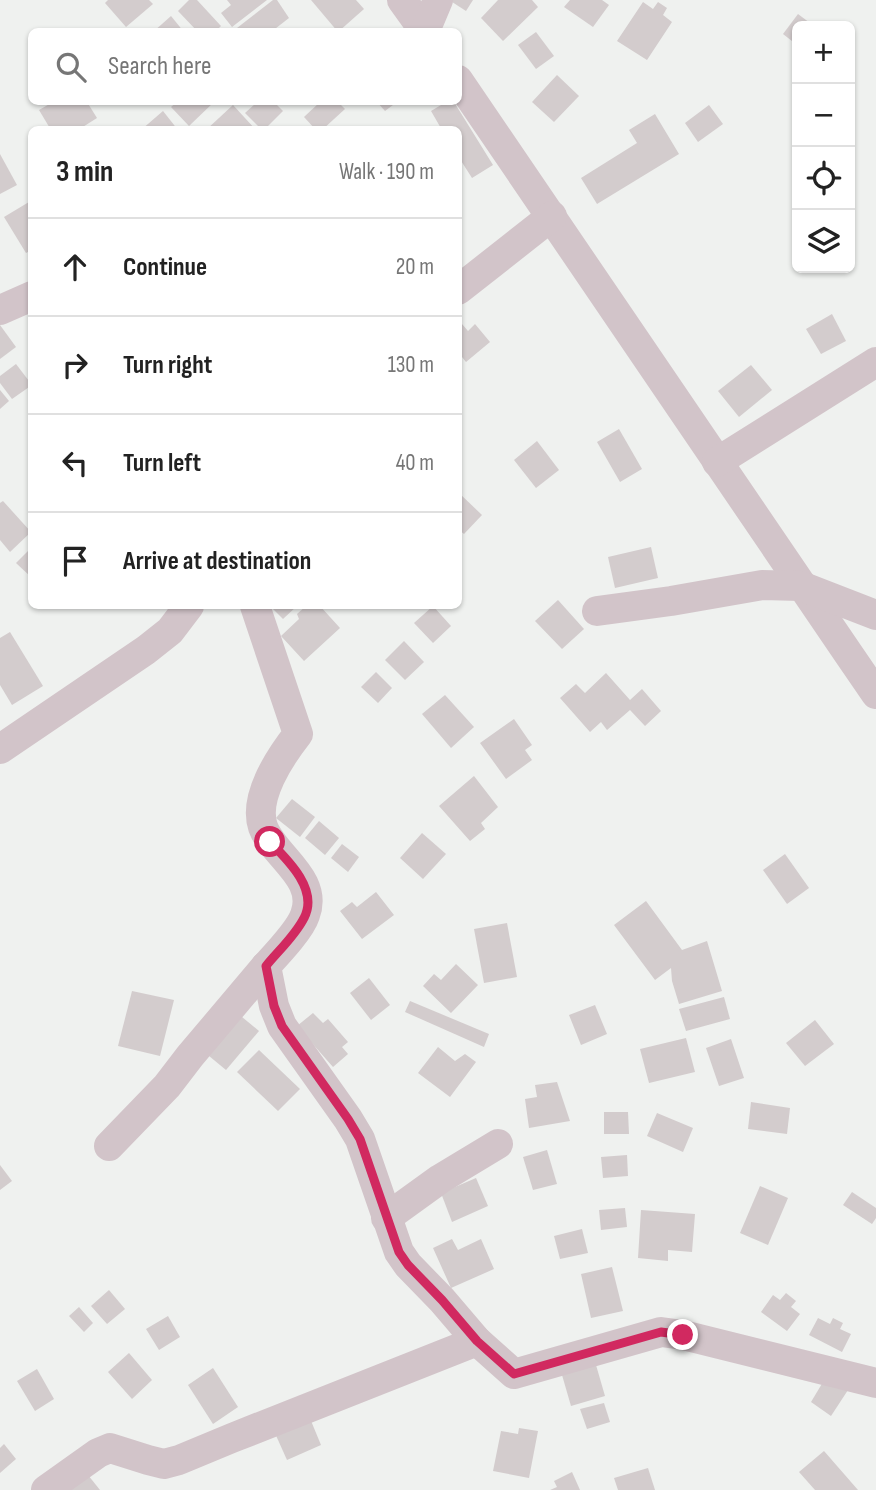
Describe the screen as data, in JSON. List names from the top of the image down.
{
  "page": {
    "map_buttons": ["+", "−"],
    "search": "Search here",
    "heading": ["3 min", "Walk · 190 m"],
    "list": [
      ["Continue", "20 m"],
      ["Turn right", "130 m"],
      ["Turn left", "40 m"],
      "Arrive at destination"
    ]
  }
}
